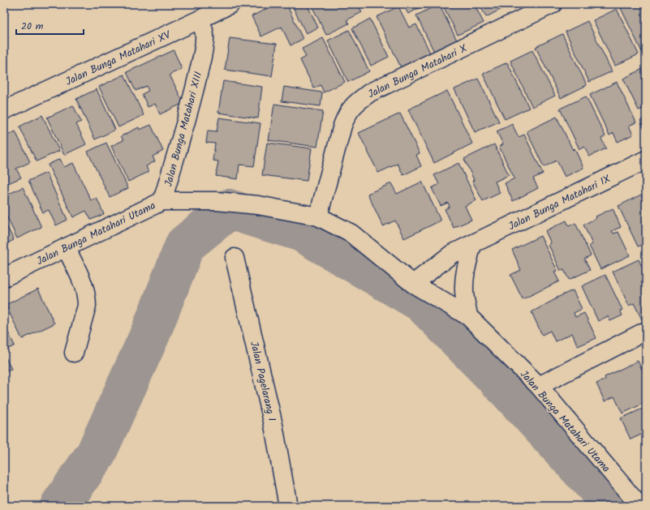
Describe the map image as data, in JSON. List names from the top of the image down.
{
  "streets": {
    "street": [
      "Jalan Bunga Matahari XV",
      "Jalan Bunga Matahari X",
      "Jalan Bunga Matahari XIII",
      "Jalan Bunga Matahari IX",
      "Jalan Bunga Matahari Utama",
      "Jalan Pagelarang I"
    ]
  },
  "crossings": [
    ["Jalan Bunga Matahari XV", "Jalan Bunga Matahari XIII"],
    ["Jalan Bunga Matahari X", "Jalan Bunga Matahari Utama"],
    ["Jalan Bunga Matahari XIII", "Jalan Bunga Matahari Utama"],
    ["Jalan Bunga Matahari IX", "Jalan Bunga Matahari Utama"]
  ],
  "scale_bar": "20 m"
}
